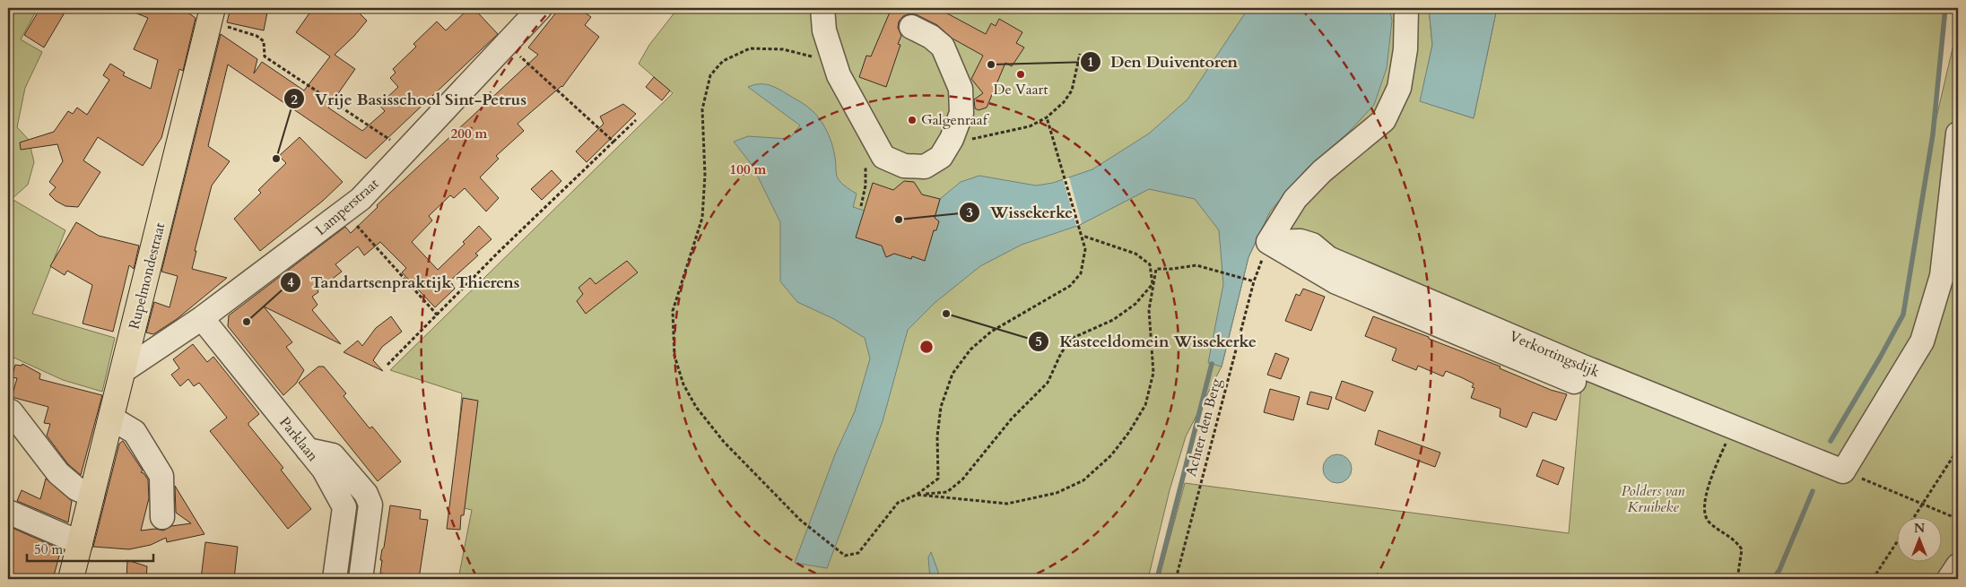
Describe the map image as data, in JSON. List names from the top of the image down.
{
  "streets": {
    "main road": ["Rupelmondestraat"],
    "street": ["Lamperstraat", "Verkortingsdijk", "Parklaan"],
    "path": ["Achter den Berg"]
  },
  "crossings": [
    ["Lamperstraat", "Rupelmondestraat"],
    ["Lamperstraat", "Parklaan"]
  ],
  "parks": ["Polders van Kruibeke"],
  "places": [
    "Den Duiventoren",
    "De Vaart",
    "Galgenraaf",
    "Vrije Basisschool Sint-Petrus",
    "Wissekerke",
    "Kasteeldomein Wissekerke",
    "Tandartsenpraktijk Thierens"
  ],
  "scale_bar": "50 m",
  "north": "top",
  "rings": ["200 m", "100 m"]
}
